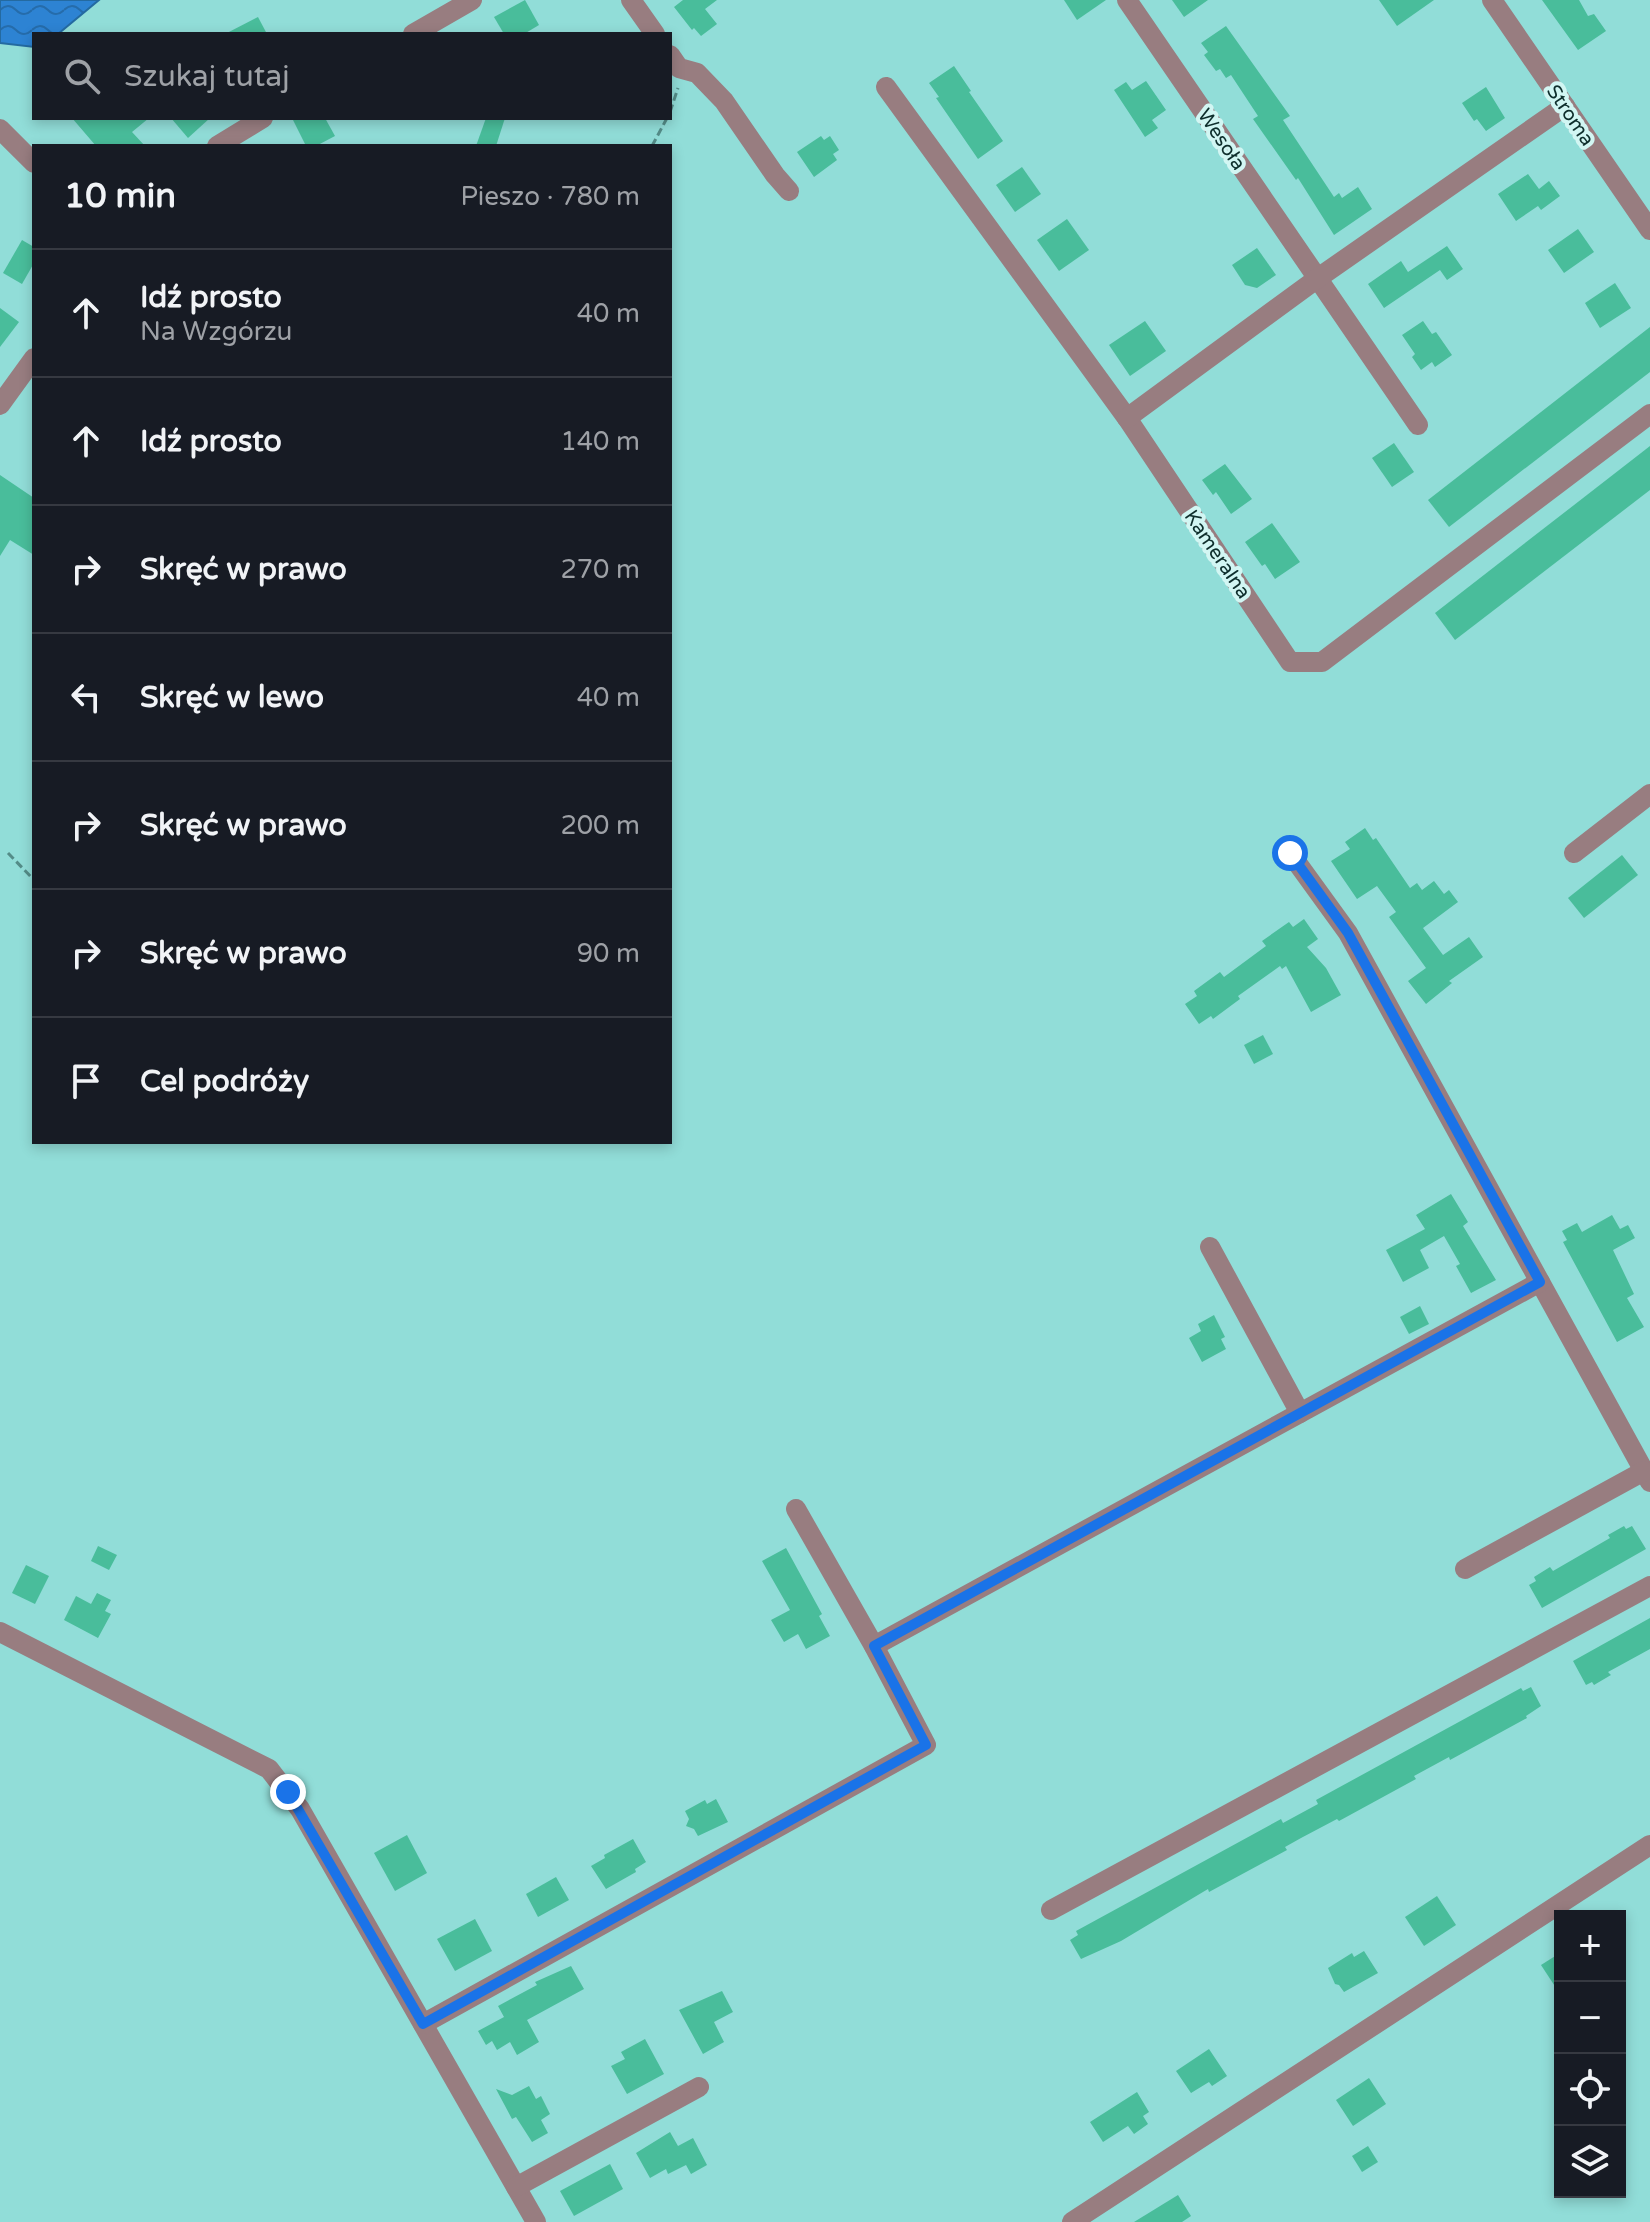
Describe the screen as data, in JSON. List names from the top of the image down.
{
  "streets": {
    "street": ["Stroma", "Wesoła", "Kameralna"]
  },
  "page": {
    "search": "Szukaj tutaj",
    "heading": ["10 min", "Pieszo · 780 m"],
    "list": [
      ["Idź prosto", "Na Wzgórzu", "40 m"],
      ["Idź prosto", "140 m"],
      ["Skręć w prawo", "270 m"],
      ["Skręć w lewo", "40 m"],
      ["Skręć w prawo", "200 m"],
      ["Skręć w prawo", "90 m"],
      "Cel podróży"
    ],
    "map_buttons": ["+", "−"]
  }
}
